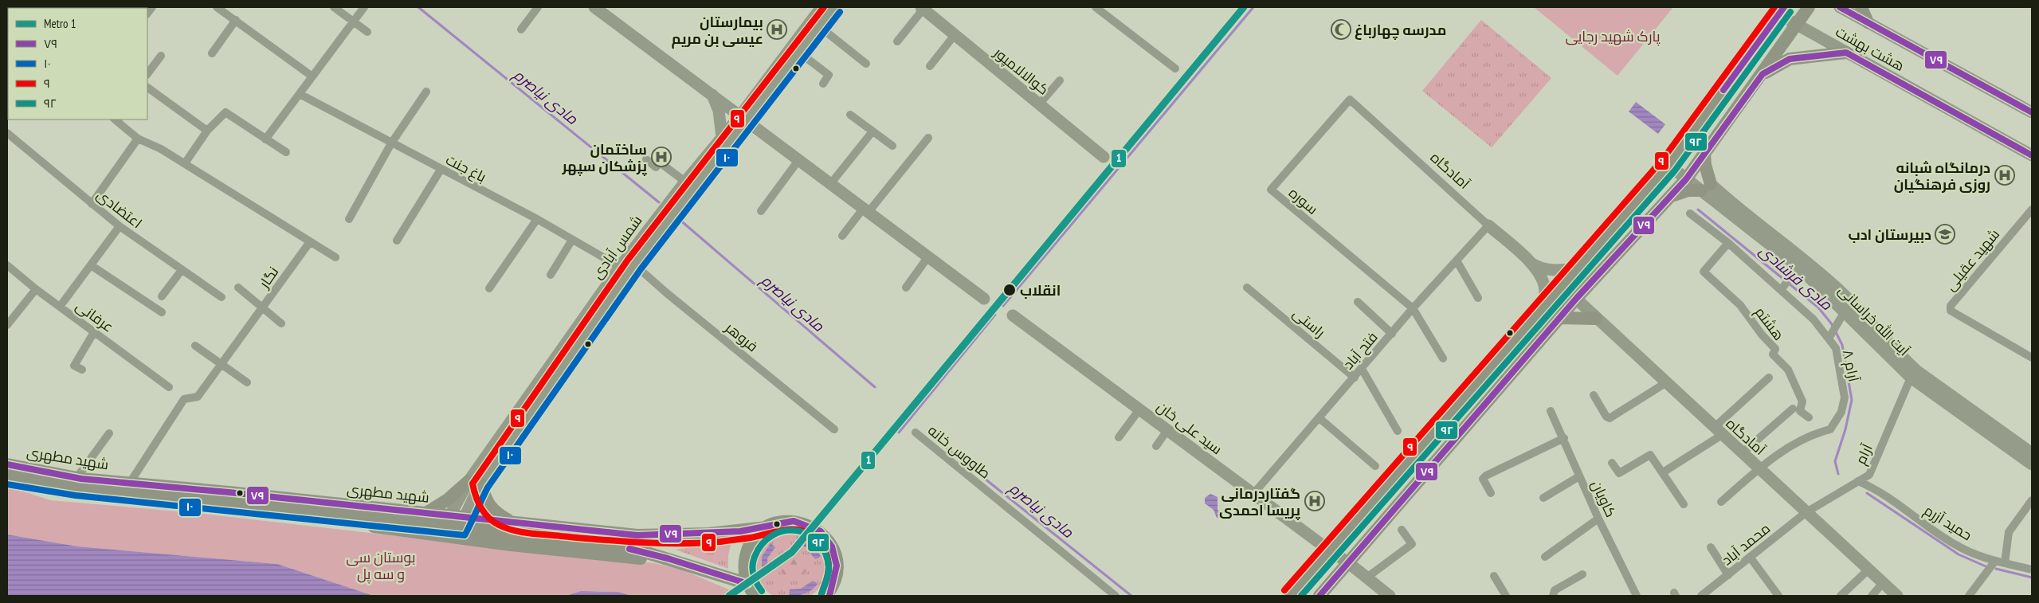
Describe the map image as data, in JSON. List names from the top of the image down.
{
  "streets": {
    "main road": [
      "هشت بهشت",
      "کوالالامپور",
      "آمادگاه",
      "شمس آبادی",
      "آیت الله خراسانی",
      "سید علی خان",
      "شهید مطهری"
    ],
    "street": [
      "باغ جنت",
      "سوره",
      "اعتضادی",
      "شهید عقیلی",
      "نگار",
      "عرفانی",
      "راستی",
      "هشتم",
      "فروهر",
      "فتح آباد",
      "۸ آرام",
      "طاووس خانه",
      "آرام",
      "کاویان",
      "حمید آزرم",
      "محمد آباد"
    ]
  },
  "crossings": [
    ["باغ جنت", "شمس آبادی"],
    ["آمادگاه", "سوره"],
    ["آمادگاه", "فتح آباد"],
    ["آمادگاه", "۸ آرام"],
    ["آمادگاه", "آرام"],
    ["آمادگاه", "محمد آباد"],
    ["سوره", "فتح آباد"],
    ["شمس آبادی", "فروهر"],
    ["شمس آبادی", "شهید مطهری"],
    ["نگار", "شهید مطهری"],
    ["آیت الله خراسانی", "آرام"],
    ["راستی", "فتح آباد"],
    ["هشتم", "۸ آرام"],
    ["فتح آباد", "سید علی خان"],
    ["آرام", "حمید آزرم"],
    ["آرام", "محمد آباد"]
  ],
  "water": ["مادی نیاصرم", "مادی فرشادی"],
  "parks": ["پارک شهید رجایی", "بوستان سی و سه پل"],
  "places": {
    "hospital": [
      "بیمارستان عیسی بن مریم",
      "ساختمان پزشکان سپهر",
      "درمانگاه شبانه روزی فرهنگیان",
      "گفتاردرمانی پریسا احمدی"
    ],
    "mosque": ["مدرسه چهارباغ"],
    "school or university": ["دبیرستان ادب"],
    "other": ["انقلاب"]
  },
  "lines": [
    "metro line 1",
    "transit line ۷۹",
    "transit line ۹",
    "transit line ۱۰",
    "transit line ۹۲"
  ],
  "legend": [
    "Metro 1",
    "۷۹",
    "۱۰",
    "۹",
    "۹۲"
  ]
}
